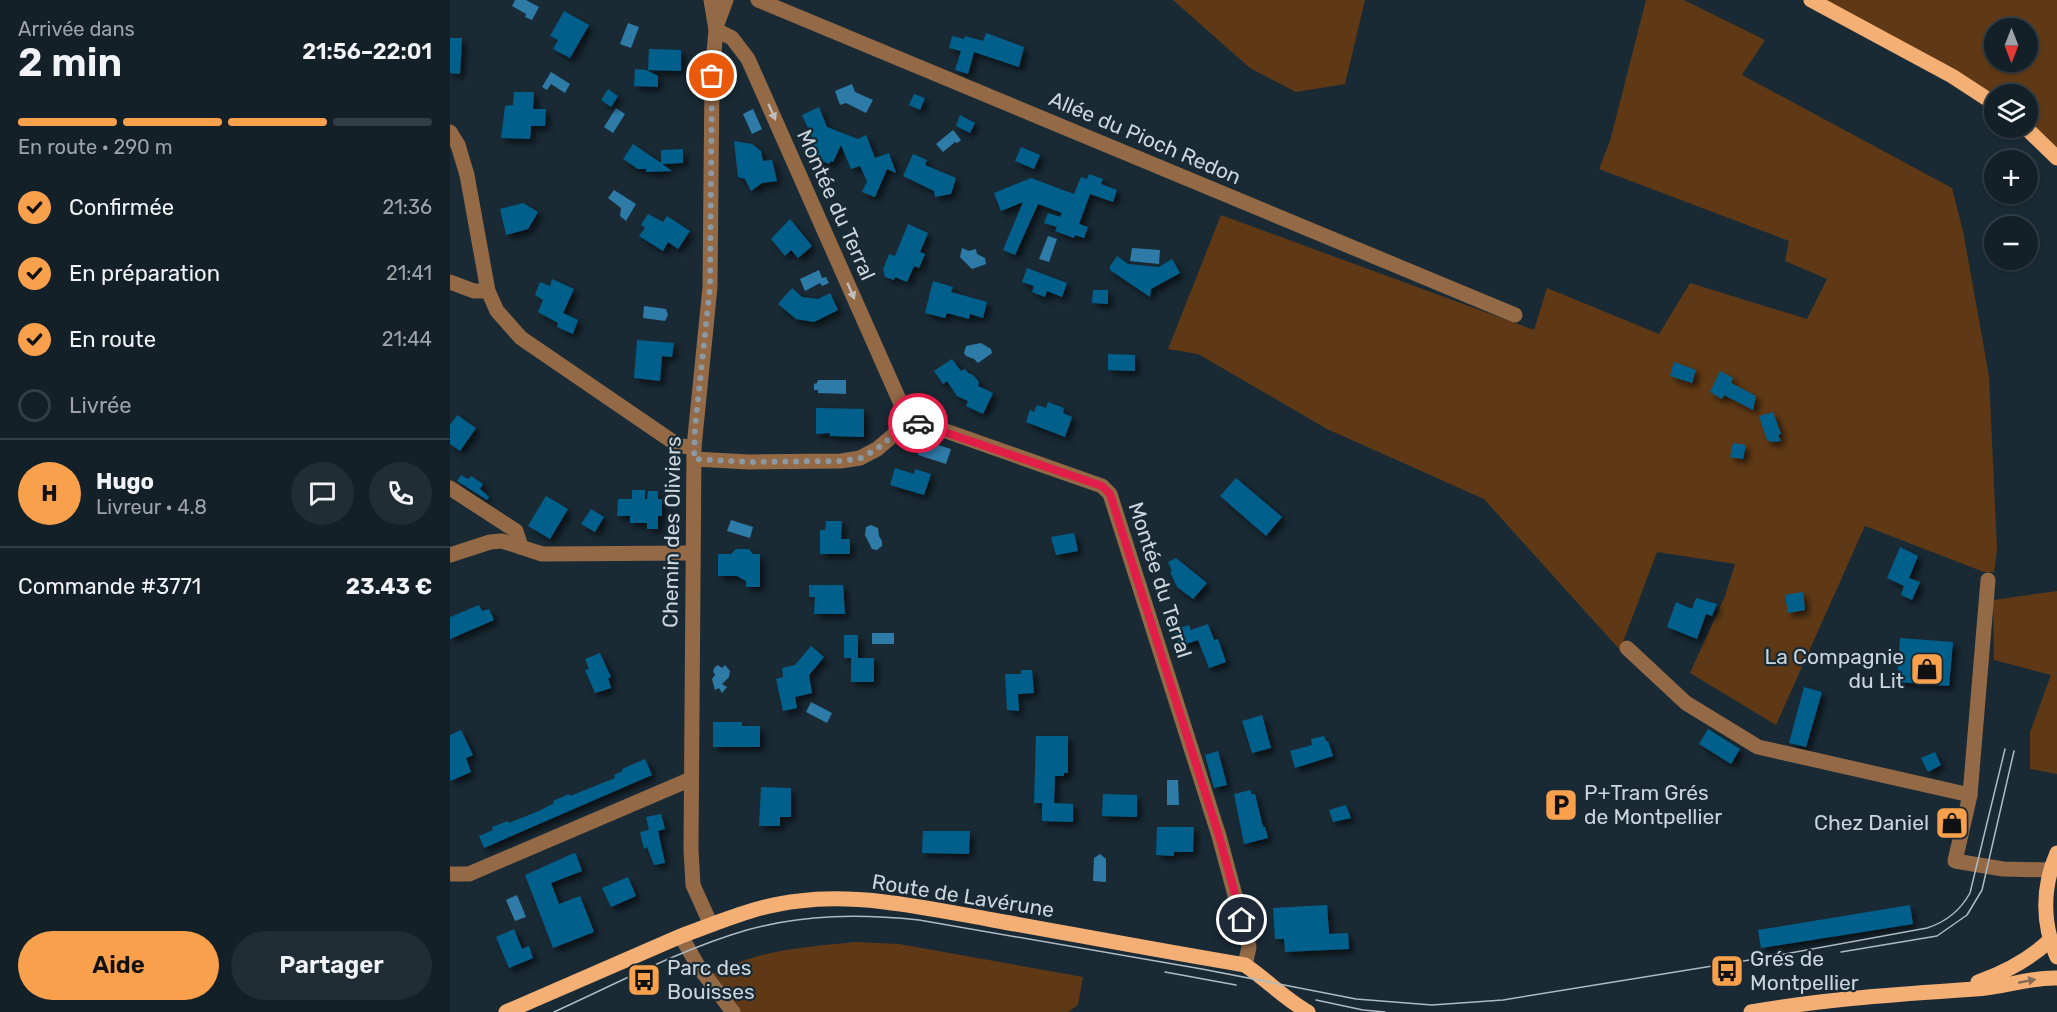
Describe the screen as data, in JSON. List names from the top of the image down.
{
  "streets": {
    "main road": ["Route de Lavérune"],
    "street": ["Allée du Pioch Redon", "Montée du Terral", "Chemin des Oliviers"]
  },
  "crossings": [
    ["Montée du Terral", "Chemin des Oliviers"],
    ["Montée du Terral", "Route de Lavérune"],
    ["Chemin des Oliviers", "Route de Lavérune"]
  ],
  "one_way": ["Montée du Terral"],
  "places": {
    "shop": ["La Compagnie du Lit", "Chez Daniel"],
    "parking": ["P+Tram Grés de Montpellier"],
    "bus stop": ["Grés de Montpellier", "Parc des Bouisses"]
  },
  "north": "bottom",
  "page": {
    "heading": ["2 min", "Arrivée dans", "21:56–22:01"],
    "panel": [
      "Hugo",
      "Livreur · 4.8",
      "Commande #3771",
      "23.43 €"
    ],
    "map_buttons": ["+", "−"],
    "bar": "En route · 290 m",
    "list": [
      ["Confirmée", "21:36"],
      ["En préparation", "21:41"],
      ["En route", "21:44"],
      "Livrée"
    ],
    "round": "H",
    "buttons": ["Aide", "Partager"]
  }
}
